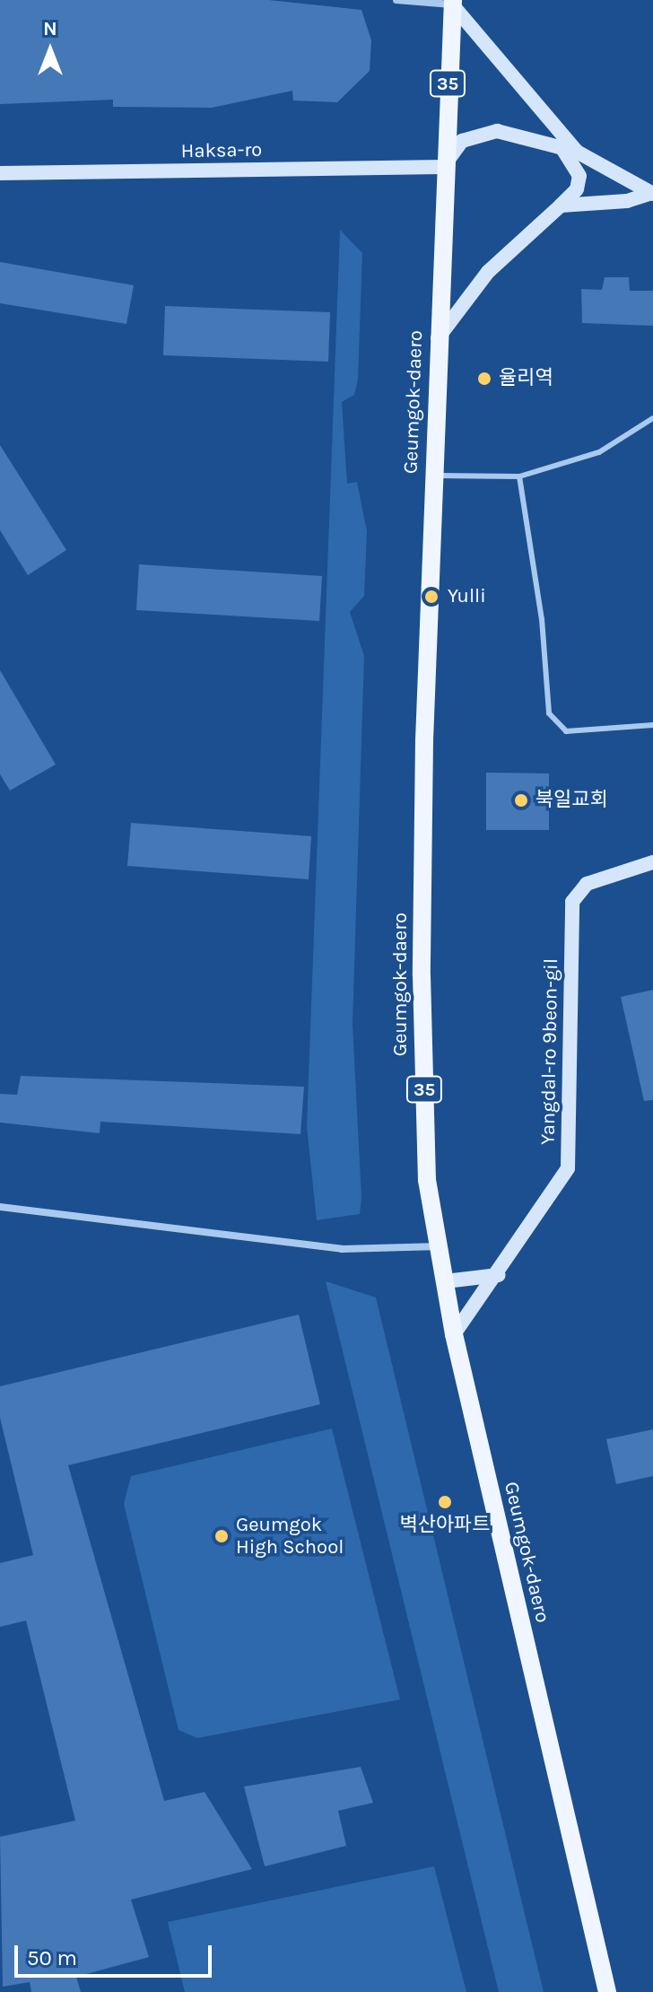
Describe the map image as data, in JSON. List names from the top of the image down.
{
  "streets": {
    "main road": [
      "35",
      "Haksa-ro",
      "Geumgok-daero",
      "Yangdal-ro 9beon-gil"
    ]
  },
  "crossings": [
    ["Haksa-ro", "Geumgok-daero"],
    ["Geumgok-daero", "Yangdal-ro 9beon-gil"]
  ],
  "places": [
    "율리역",
    "Yulli",
    "북일교회",
    "벽산아파트",
    "Geumgok High School"
  ],
  "scale_bar": "50 m",
  "north": "top"
}
